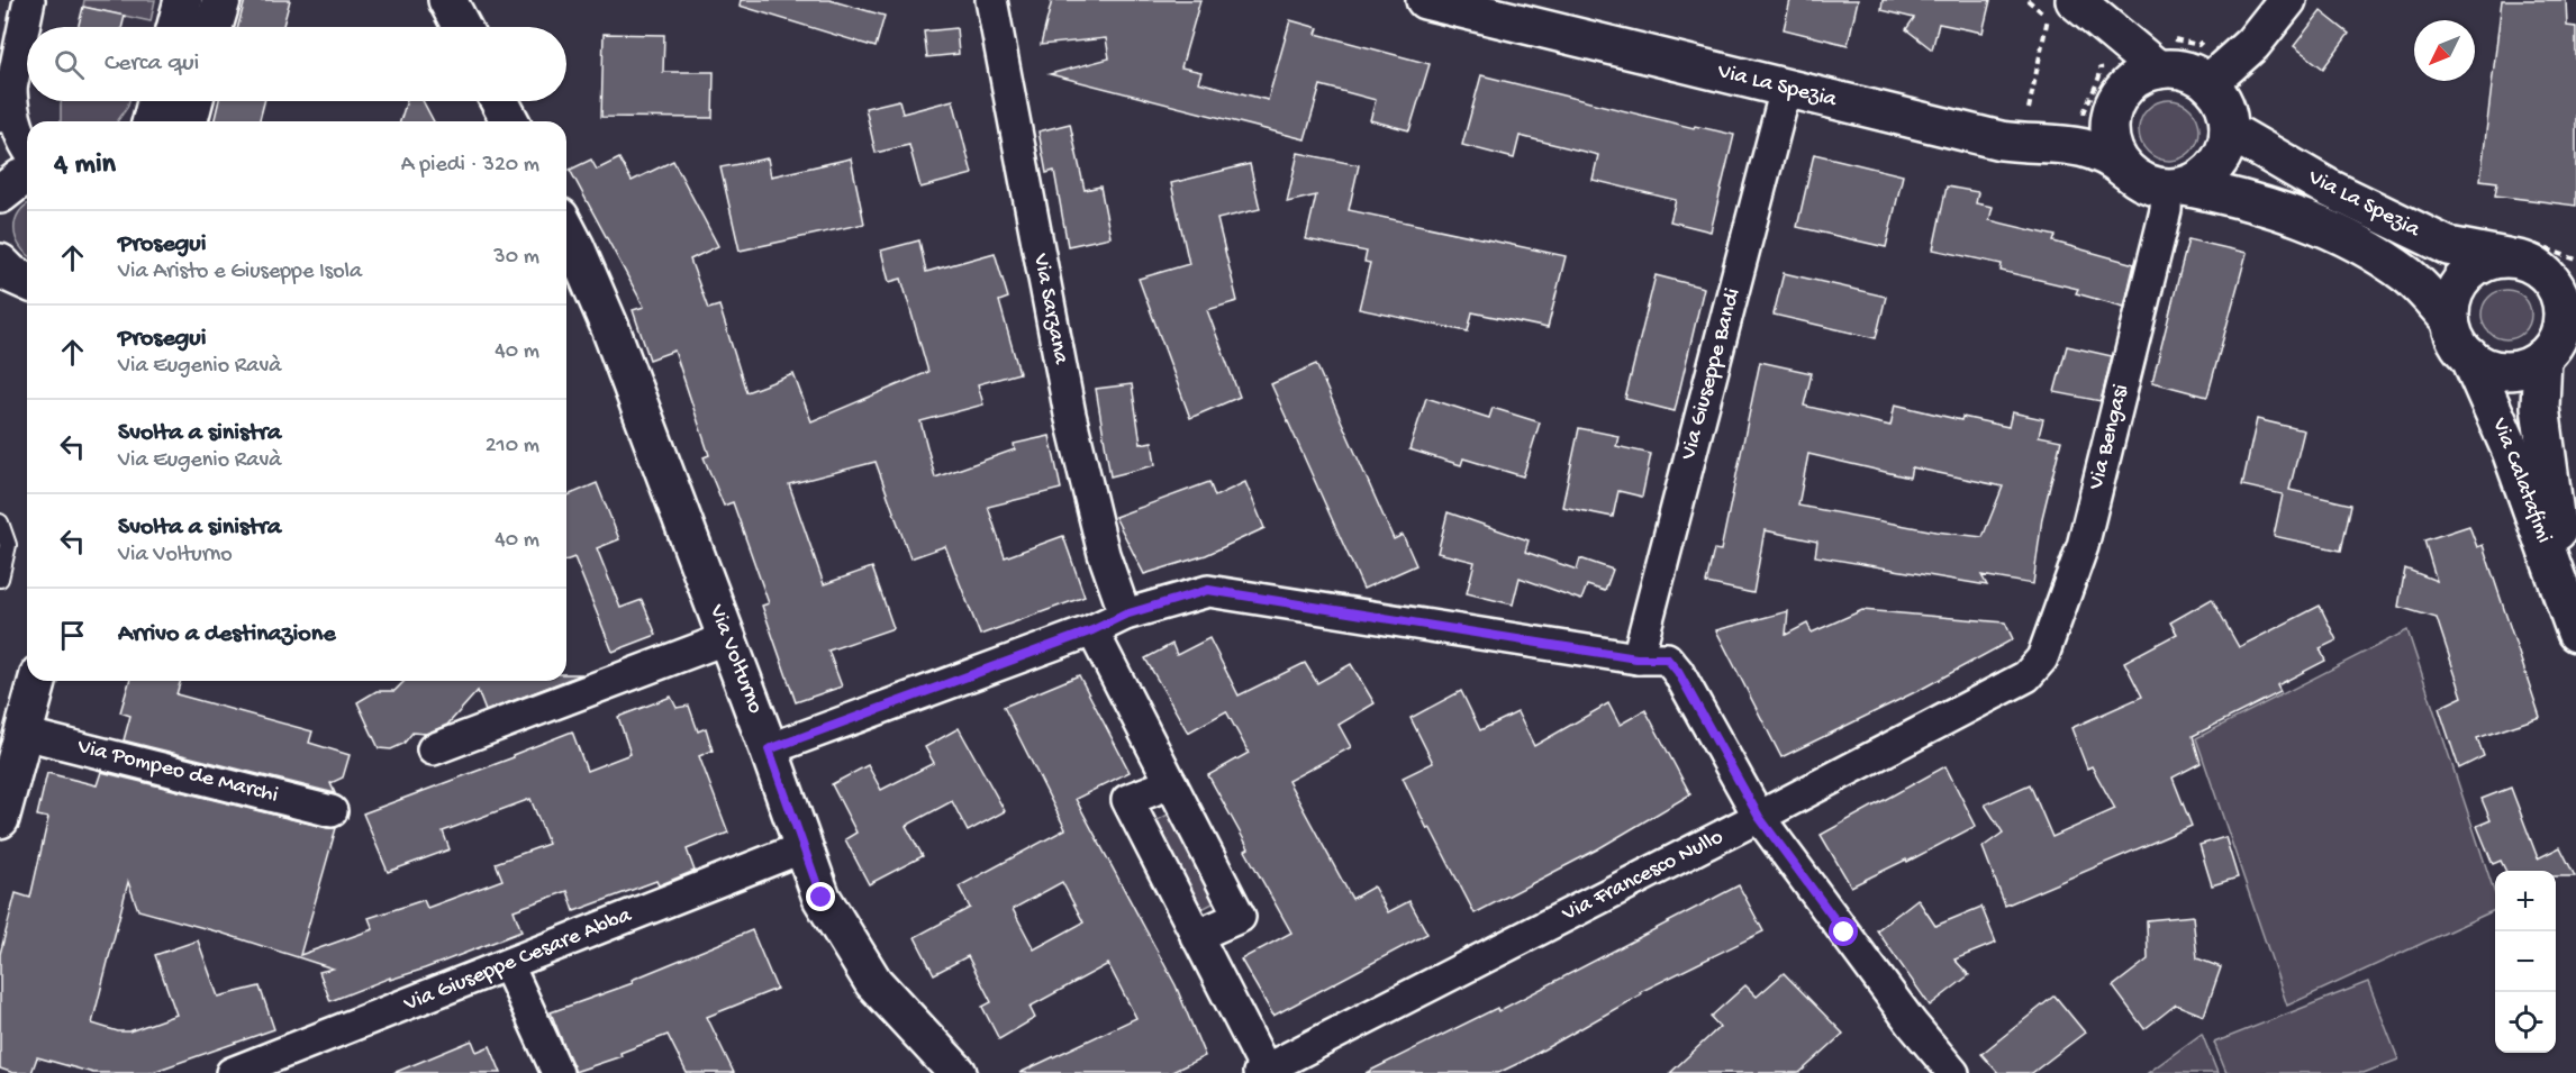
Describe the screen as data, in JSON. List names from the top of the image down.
{
  "streets": {
    "street": [
      "Via La Spezia",
      "Via Sarzana",
      "Via Giuseppe Bandi",
      "Via Bengasi",
      "Via Calatafimi",
      "Via Volturno",
      "Via Pompeo de Marchi",
      "Via Francesco Nullo",
      "Via Giuseppe Cesare Abba"
    ]
  },
  "crossings": [
    ["Via La Spezia", "Via Giuseppe Bandi"],
    ["Via La Spezia", "Via Bengasi"],
    ["Via La Spezia", "Via Calatafimi"],
    ["Via Bengasi", "Via Francesco Nullo"],
    ["Via Volturno", "Via Giuseppe Cesare Abba"]
  ],
  "north": "bottom left",
  "page": {
    "search": "Cerca qui",
    "heading": ["4 min", "A piedi · 320 m"],
    "list": [
      ["Prosegui", "Via Aristo e Giuseppe Isola", "30 m"],
      ["Prosegui", "Via Eugenio Ravà", "40 m"],
      ["Svolta a sinistra", "Via Eugenio Ravà", "210 m"],
      ["Svolta a sinistra", "Via Volturno", "40 m"],
      "Arrivo a destinazione"
    ],
    "map_buttons": ["+", "−"]
  }
}
